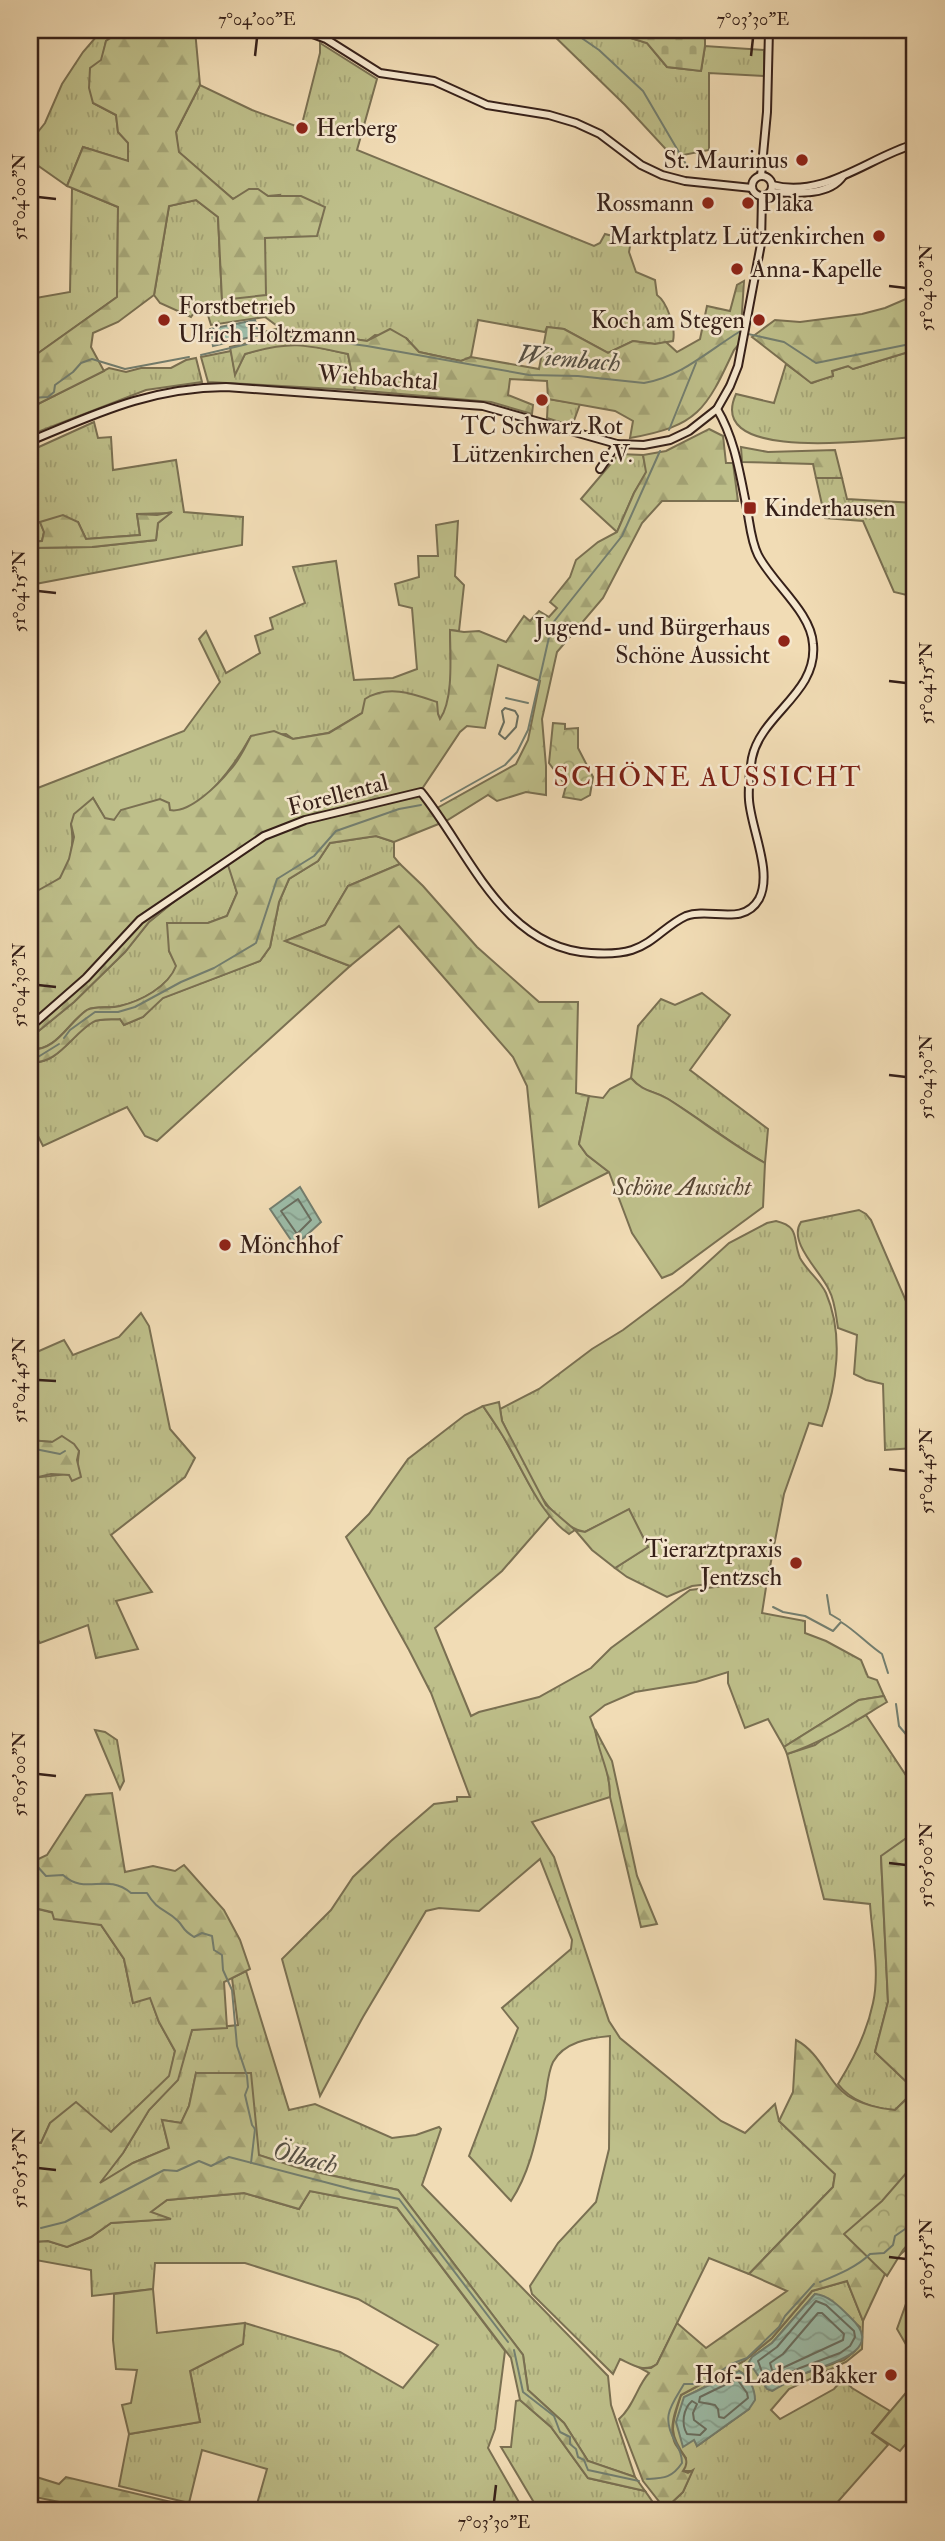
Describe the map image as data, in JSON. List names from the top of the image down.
{
  "streets": {
    "main road": ["Wiehbachtal", "Forellental"]
  },
  "crossings": [
    ["Wiehbachtal", "Forellental"]
  ],
  "districts": ["SCHÖNE AUSSICHT"],
  "water": ["Wiembach", "Ölbach"],
  "parks": ["Schöne Aussicht"],
  "places": {
    "other": [
      "Herberg",
      "St. Maurinus",
      "Rossmann",
      "Plaka",
      "Marktplatz Lützenkirchen",
      "Anna-Kapelle",
      "Forstbetrieb Ulrich Holtzmann",
      "Koch am Stegen",
      "TC Schwarz Rot Lützenkirchen e.V.",
      "Jugend- und Bürgerhaus Schöne Aussicht",
      "Mönchhof",
      "Tierarztpraxis Jentzsch",
      "Hof-Laden Bakker"
    ],
    "transit": ["Kinderhausen"]
  },
  "coordinates": [
    "7°04'00\"E",
    "7°03'30\"E",
    "51°04'00\"N",
    "51°04'15\"N",
    "51°04'30\"N",
    "51°04'45\"N",
    "51°05'00\"N",
    "51°05'15\"N"
  ]
}
